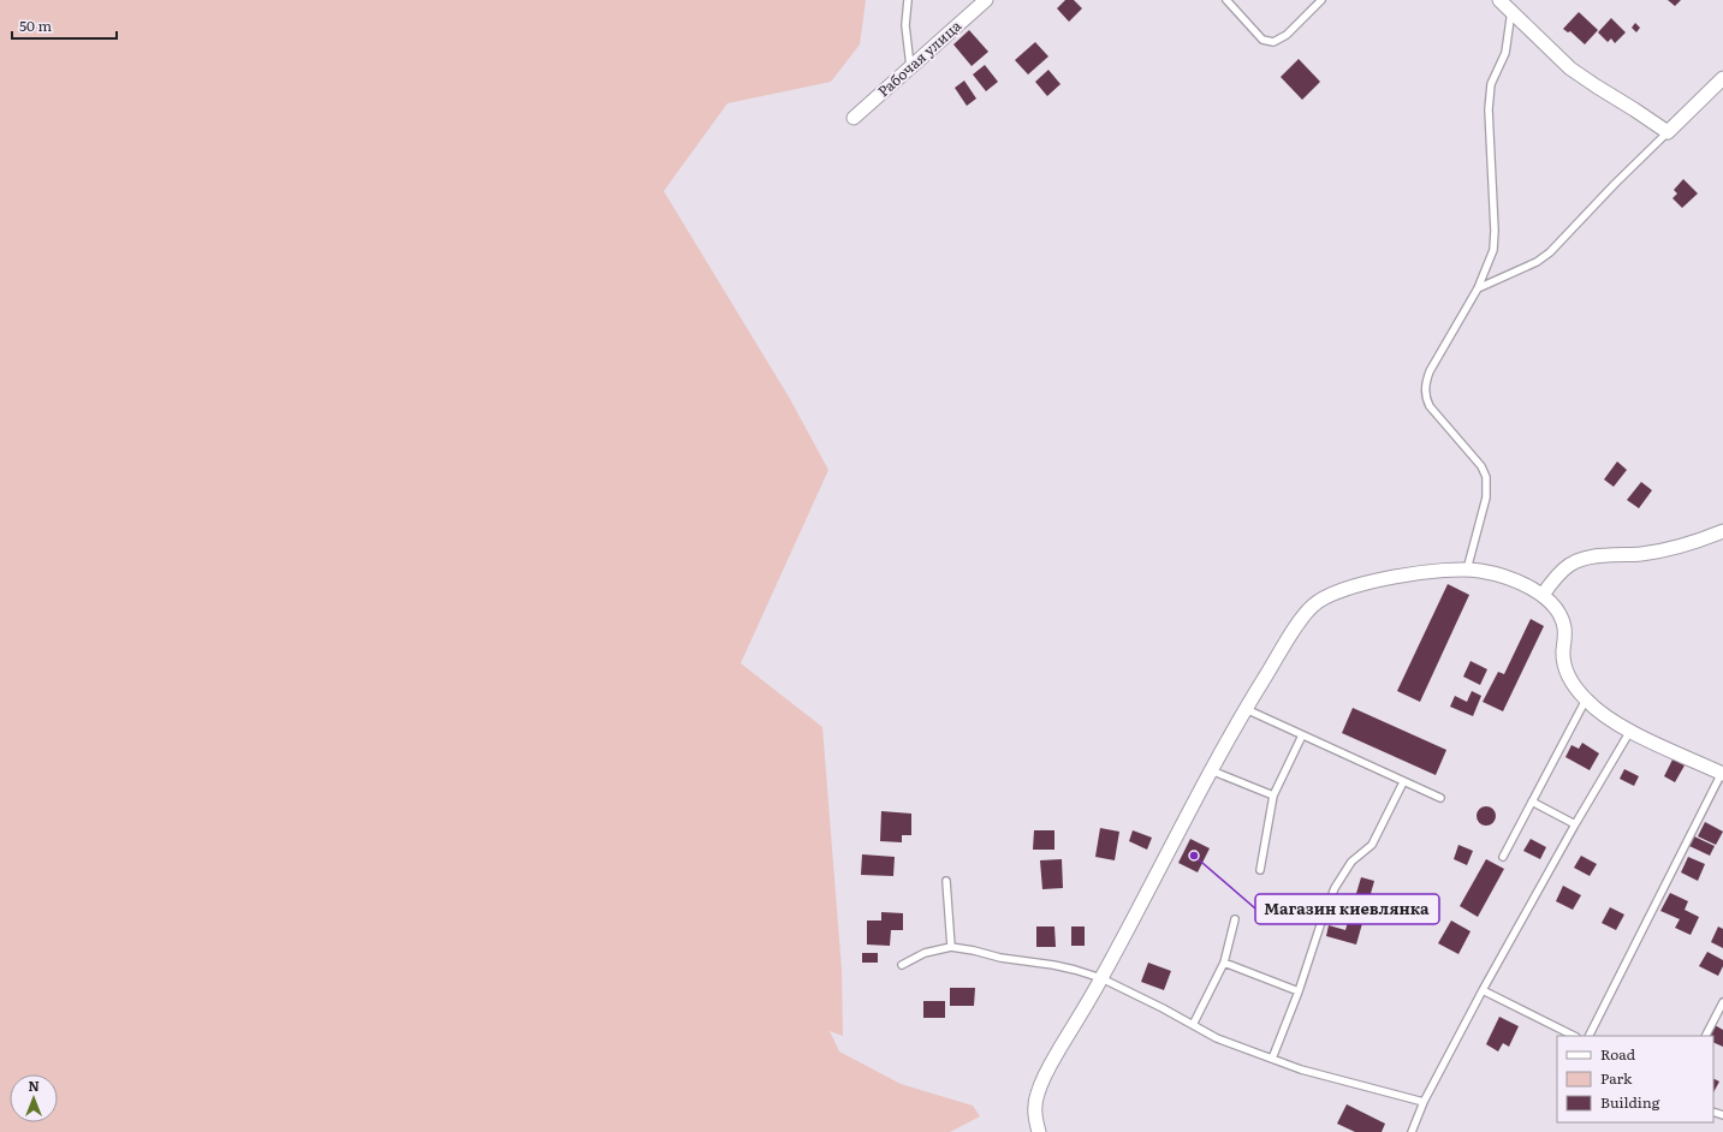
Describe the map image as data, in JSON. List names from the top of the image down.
{
  "streets": {
    "street": ["Рабочая улица"]
  },
  "places": ["Магазин киевлянка"],
  "legend": ["Road", "Park", "Building"],
  "scale_bar": "50 m",
  "north": "top"
}
